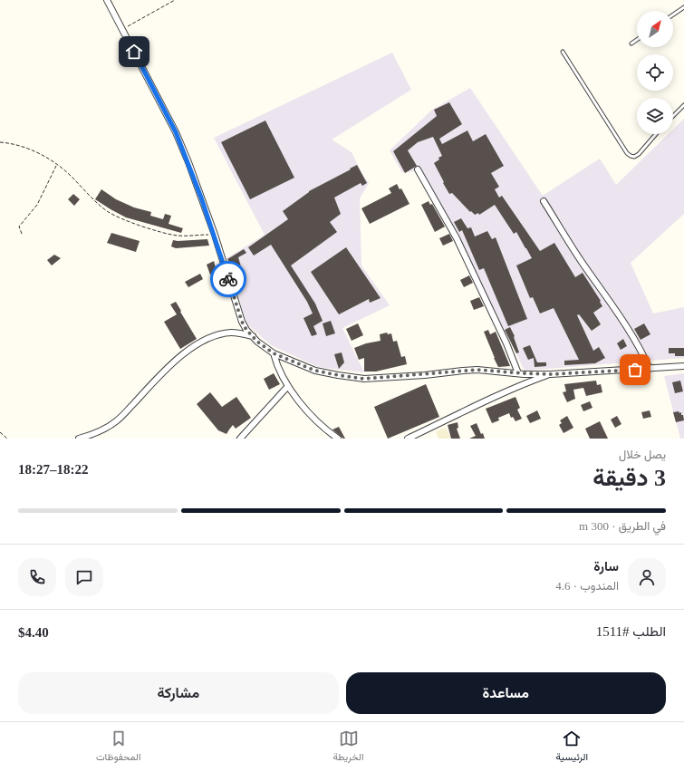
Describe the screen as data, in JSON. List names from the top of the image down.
{
  "north": "top right",
  "page": {
    "heading": ["3 دقيقة", "يصل خلال", "18:22–18:27"],
    "panel": [
      "سارة",
      "المندوب · 4.6",
      "الطلب #1511",
      "$4.40"
    ],
    "bar": "في الطريق · 300 m",
    "buttons": ["مساعدة", "مشاركة"],
    "tabs": ["الرئيسية", "الخريطة", "المحفوظات"]
  }
}
